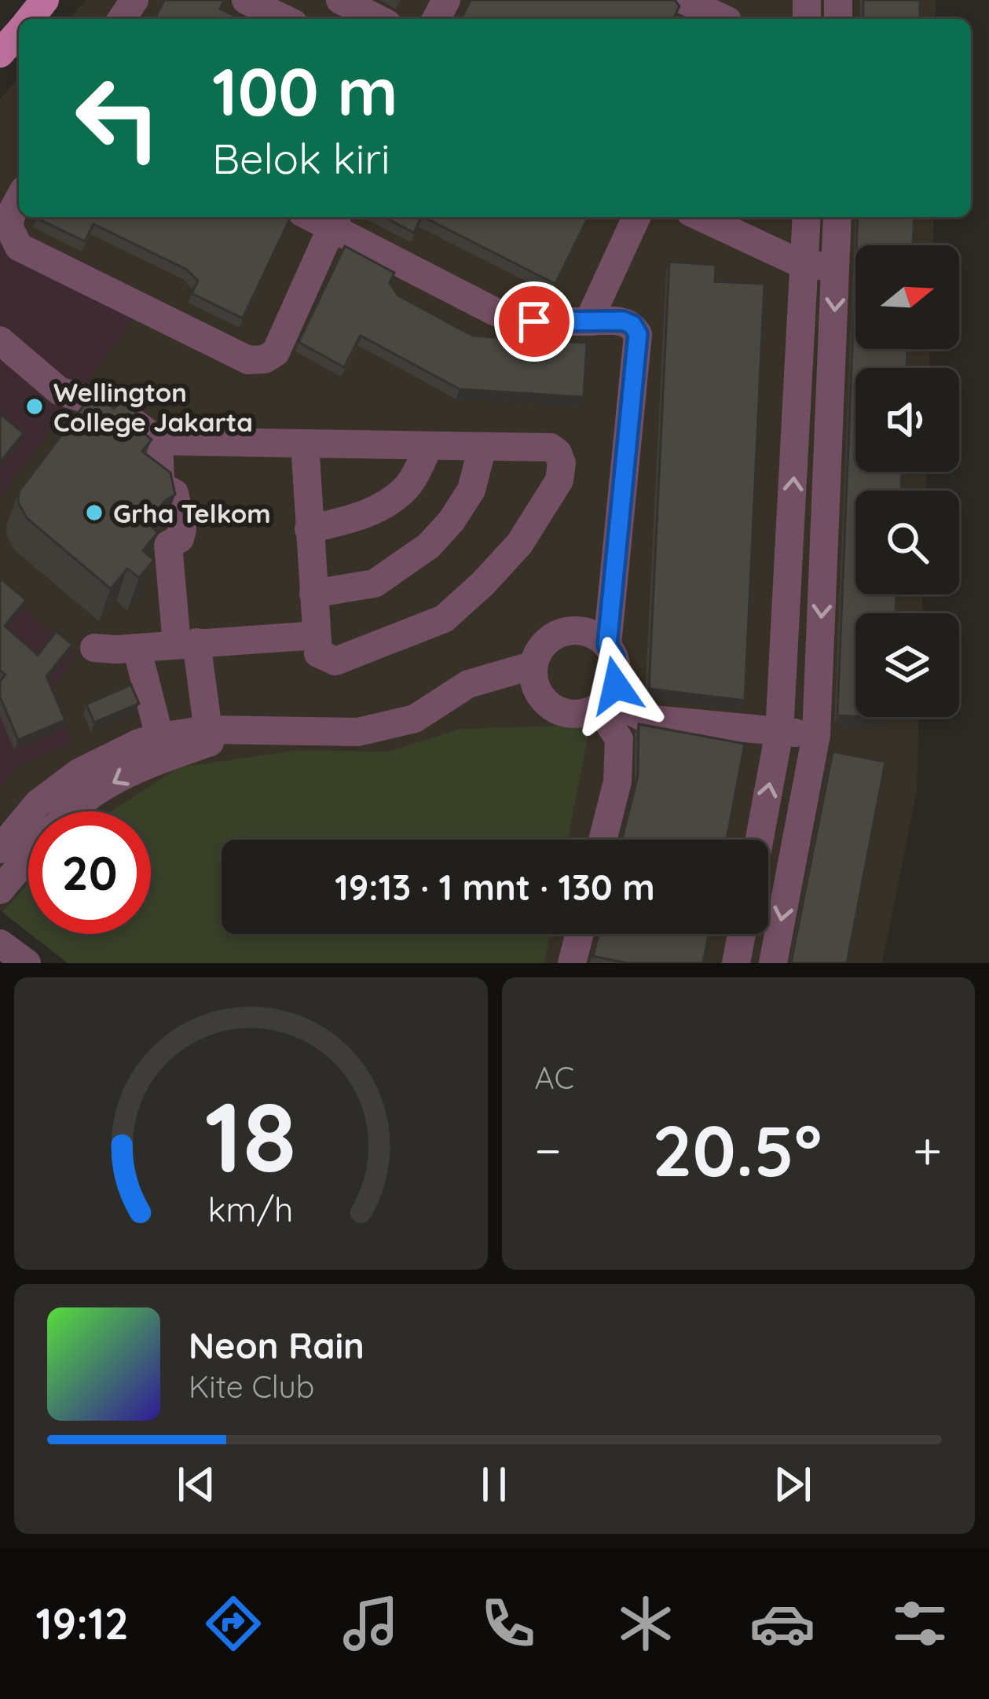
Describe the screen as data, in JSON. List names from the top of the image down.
{
  "places": ["Wellington College Jakarta", "Grha Telkom"],
  "north": "right",
  "page": {
    "turn": ["100 m", "Belok kiri"],
    "limit": "20",
    "trip": "19:13 · 1 mnt · 130 m",
    "tile": "AC",
    "heat": ["−", "20.5°", "+"],
    "song": ["Neon Rain", "Kite Club"],
    "tabs": "19:12",
    "gauge": ["18", "km/h"]
  }
}
